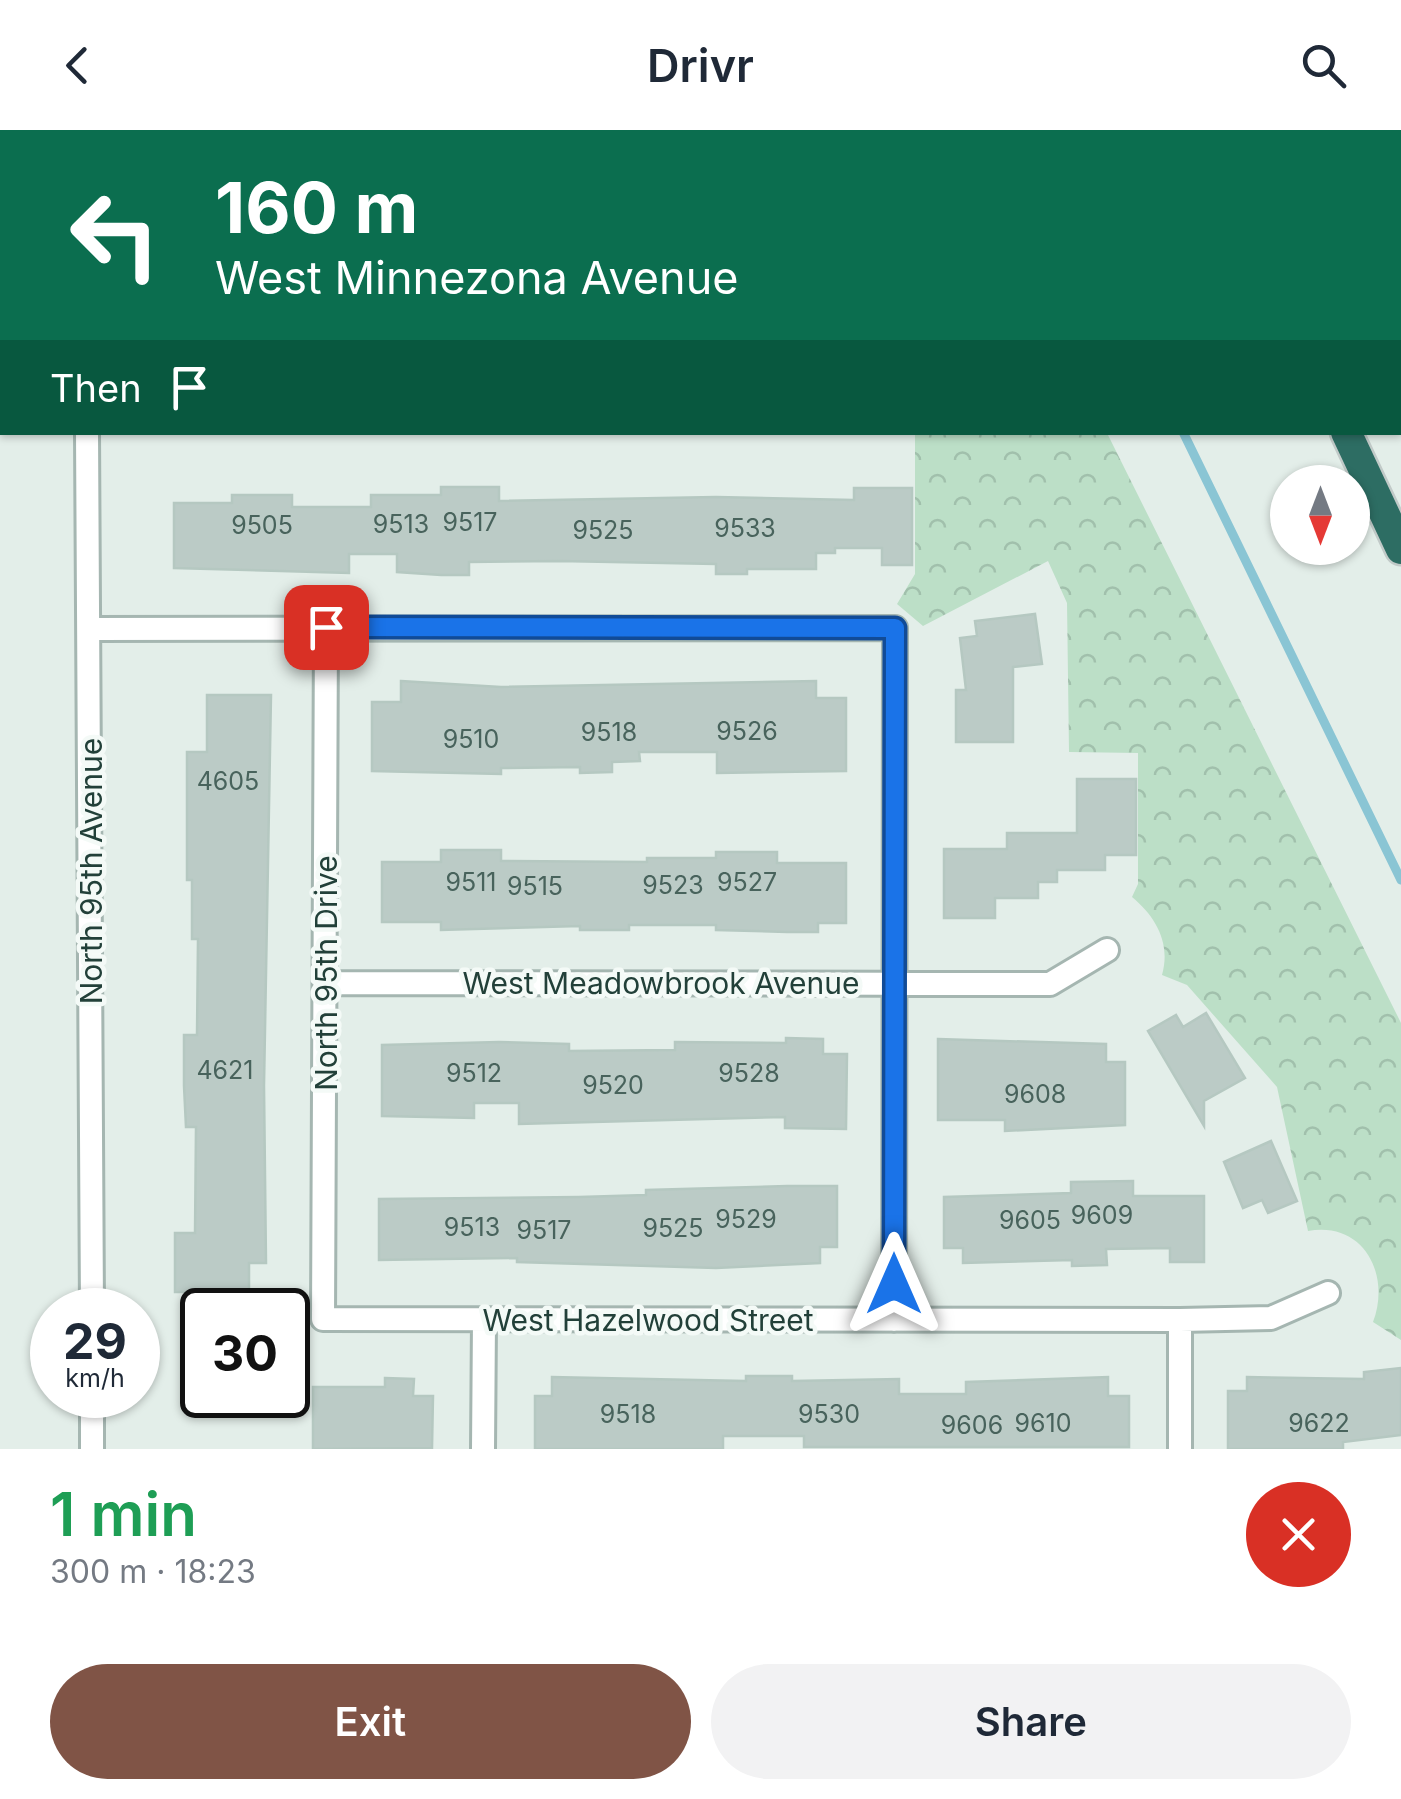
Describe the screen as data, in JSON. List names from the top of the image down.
{
  "streets": {
    "street": [
      "North 95th Avenue",
      "North 95th Drive",
      "West Meadowbrook Avenue",
      "West Hazelwood Street"
    ]
  },
  "crossings": [
    ["North 95th Drive", "West Meadowbrook Avenue"],
    ["North 95th Drive", "West Hazelwood Street"]
  ],
  "house_numbers": [
    "9517",
    "9513",
    "9505",
    "9533",
    "9525",
    "9526",
    "9518",
    "9510",
    "4605",
    "9511",
    "9527",
    "9523",
    "9515",
    "4621",
    "9512",
    "9528",
    "9520",
    "9608",
    "9609",
    "9529",
    "9605",
    "9513",
    "9525",
    "9517",
    "9518",
    "9530",
    "9610",
    "9622",
    "9606"
  ],
  "north": "bottom",
  "page": {
    "header": "Drivr",
    "turn": ["160 m", "West Minnezona Avenue"],
    "then": "Then",
    "speed": "29 km/h",
    "limit": "30",
    "heading": ["1 min", "300 m · 18:23"],
    "buttons": ["Exit", "Share"]
  }
}
